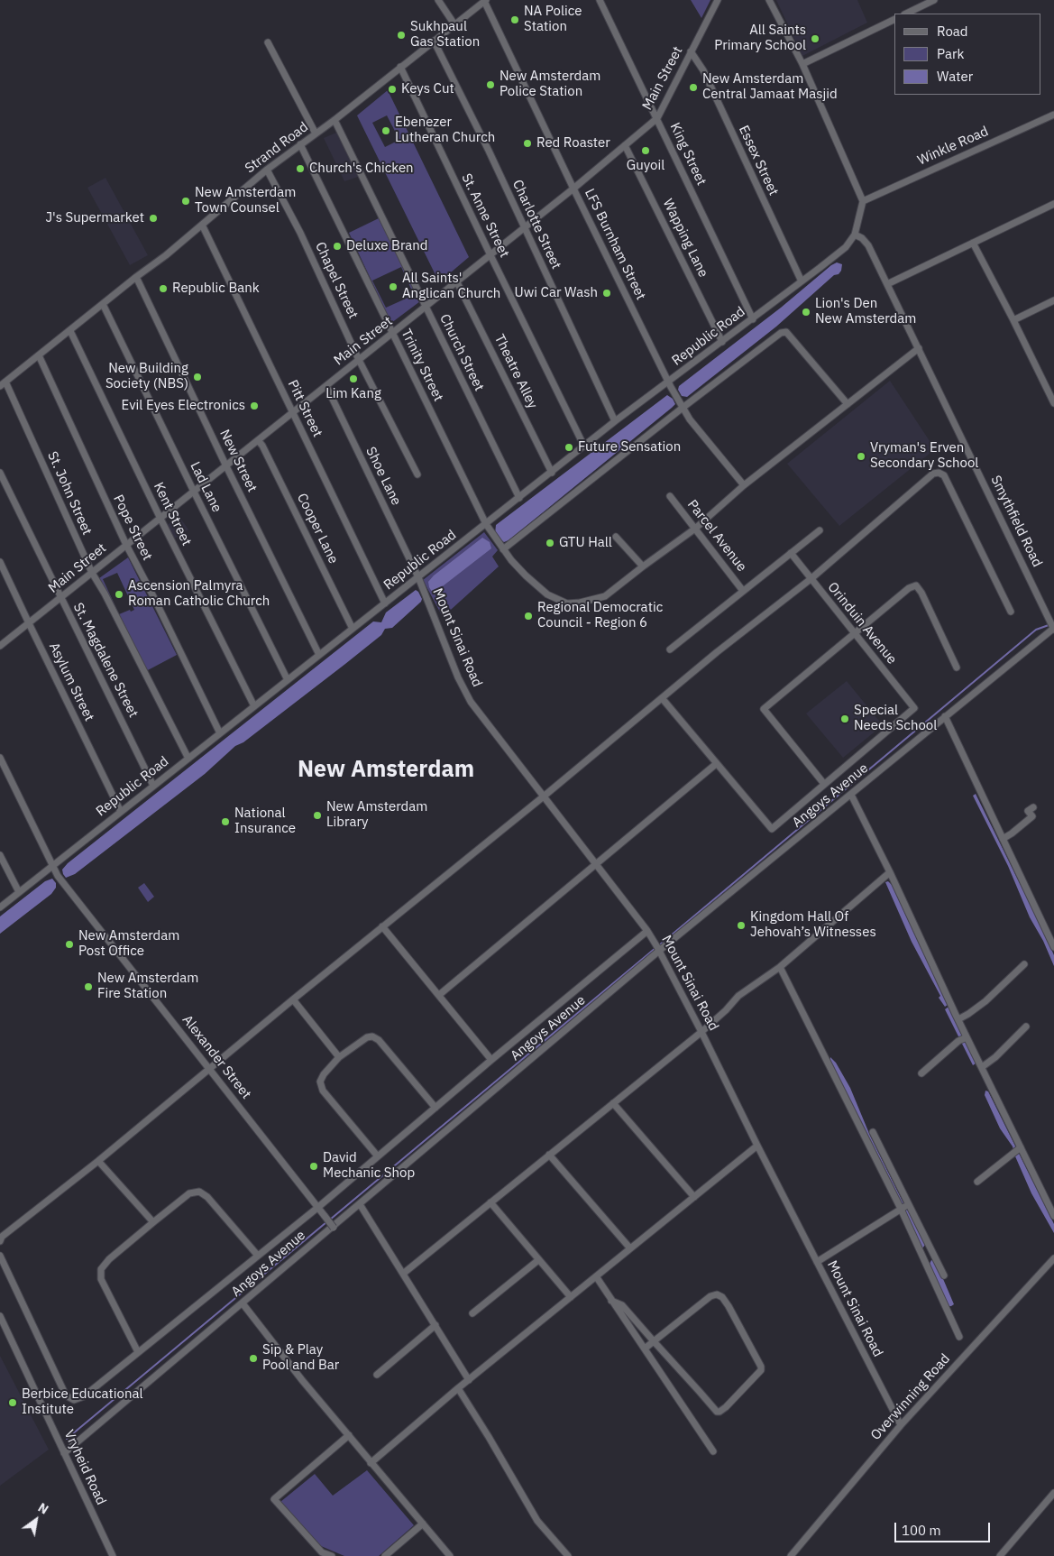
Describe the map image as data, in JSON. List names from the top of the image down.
{
  "streets": {
    "street": [
      "Main Street",
      "Winkle Road",
      "Strand Road",
      "King Street",
      "Essex Street",
      "St. Anne Street",
      "Charlotte Street",
      "Wapping Lane",
      "LFS Burnham Street",
      "Chapel Street",
      "Republic Road",
      "Church Street",
      "Trinity Street",
      "Theatre Alley",
      "Pitt Street",
      "New Street",
      "Shoe Lane",
      "Lad Lane",
      "St. John Street",
      "Kent Street",
      "Smythfield Road",
      "Pope Street",
      "Cooper Lane",
      "Parcel Avenue",
      "Orinduin Avenue",
      "Mount Sinai Road",
      "St. Magdalene Street",
      "Asylum Street",
      "Angoys Avenue",
      "Alexander Street",
      "Overwinning Road",
      "Vryheid Road"
    ]
  },
  "crossings": [
    ["Main Street", "King Street"],
    ["Main Street", "Essex Street"],
    ["Main Street", "St. Anne Street"],
    ["Main Street", "Charlotte Street"],
    ["Main Street", "Wapping Lane"],
    ["Main Street", "LFS Burnham Street"],
    ["Main Street", "Chapel Street"],
    ["Main Street", "Church Street"],
    ["Main Street", "Trinity Street"],
    ["Main Street", "Theatre Alley"],
    ["Main Street", "Pitt Street"],
    ["Main Street", "New Street"],
    ["Main Street", "Shoe Lane"],
    ["Main Street", "Lad Lane"],
    ["Main Street", "St. John Street"],
    ["Main Street", "Kent Street"],
    ["Main Street", "Pope Street"],
    ["Main Street", "Cooper Lane"],
    ["Main Street", "St. Magdalene Street"],
    ["Main Street", "Asylum Street"],
    ["Strand Road", "St. Anne Street"],
    ["Strand Road", "Charlotte Street"],
    ["Strand Road", "LFS Burnham Street"],
    ["Strand Road", "Chapel Street"],
    ["Strand Road", "Church Street"],
    ["Strand Road", "Trinity Street"],
    ["Strand Road", "Pitt Street"],
    ["Strand Road", "New Street"],
    ["Strand Road", "Lad Lane"],
    ["Strand Road", "St. John Street"],
    ["Strand Road", "Kent Street"],
    ["Strand Road", "Pope Street"],
    ["King Street", "Republic Road"],
    ["Essex Street", "Republic Road"],
    ["St. Anne Street", "Republic Road"],
    ["Charlotte Street", "Republic Road"],
    ["Wapping Lane", "Republic Road"],
    ["LFS Burnham Street", "Republic Road"],
    ["LFS Burnham Street", "Trinity Street"],
    ["Republic Road", "Church Street"],
    ["Republic Road", "Trinity Street"],
    ["Republic Road", "Theatre Alley"],
    ["Republic Road", "Pitt Street"],
    ["Republic Road", "New Street"],
    ["Republic Road", "Shoe Lane"],
    ["Republic Road", "Lad Lane"],
    ["Republic Road", "St. John Street"],
    ["Republic Road", "Kent Street"],
    ["Republic Road", "Smythfield Road"],
    ["Republic Road", "Pope Street"],
    ["Republic Road", "Cooper Lane"],
    ["Republic Road", "Mount Sinai Road"],
    ["Republic Road", "St. Magdalene Street"],
    ["Republic Road", "Asylum Street"],
    ["Republic Road", "Alexander Street"],
    ["Trinity Street", "Smythfield Road"],
    ["Trinity Street", "Parcel Avenue"],
    ["Shoe Lane", "Mount Sinai Road"],
    ["Smythfield Road", "Angoys Avenue"],
    ["Mount Sinai Road", "Angoys Avenue"],
    ["Mount Sinai Road", "Overwinning Road"],
    ["Angoys Avenue", "Alexander Street"],
    ["Angoys Avenue", "Vryheid Road"]
  ],
  "districts": ["New Amsterdam"],
  "places": [
    "NA Police Station",
    "Sukhpaul Gas Station",
    "All Saints Primary School",
    "New Amsterdam Police Station",
    "New Amsterdam Central Jamaat Masjid",
    "Keys Cut",
    "Ebenezer Lutheran Church",
    "Red Roaster",
    "Guyoil",
    "Church's Chicken",
    "New Amsterdam Town Counsel",
    "J's Supermarket",
    "Deluxe Brand",
    "All Saints' Anglican Church",
    "Republic Bank",
    "Uwi Car Wash",
    "Lion's Den New Amsterdam",
    "New Building Society (NBS)",
    "Lim Kang",
    "Evil Eyes Electronics",
    "Future Sensation",
    "Vryman's Erven Secondary School",
    "GTU Hall",
    "Ascension Palmyra Roman Catholic Church",
    "Regional Democratic Council - Region 6",
    "Special Needs School",
    "New Amsterdam Library",
    "National Insurance",
    "Kingdom Hall Of Jehovah’s Witnesses",
    "New Amsterdam Post Office",
    "New Amsterdam Fire Station",
    "David Mechanic Shop",
    "Sip & Play Pool and Bar",
    "Berbice Educational Institute"
  ],
  "legend": ["Road", "Park", "Water"],
  "scale_bar": "100 m",
  "north": "top right"
}
